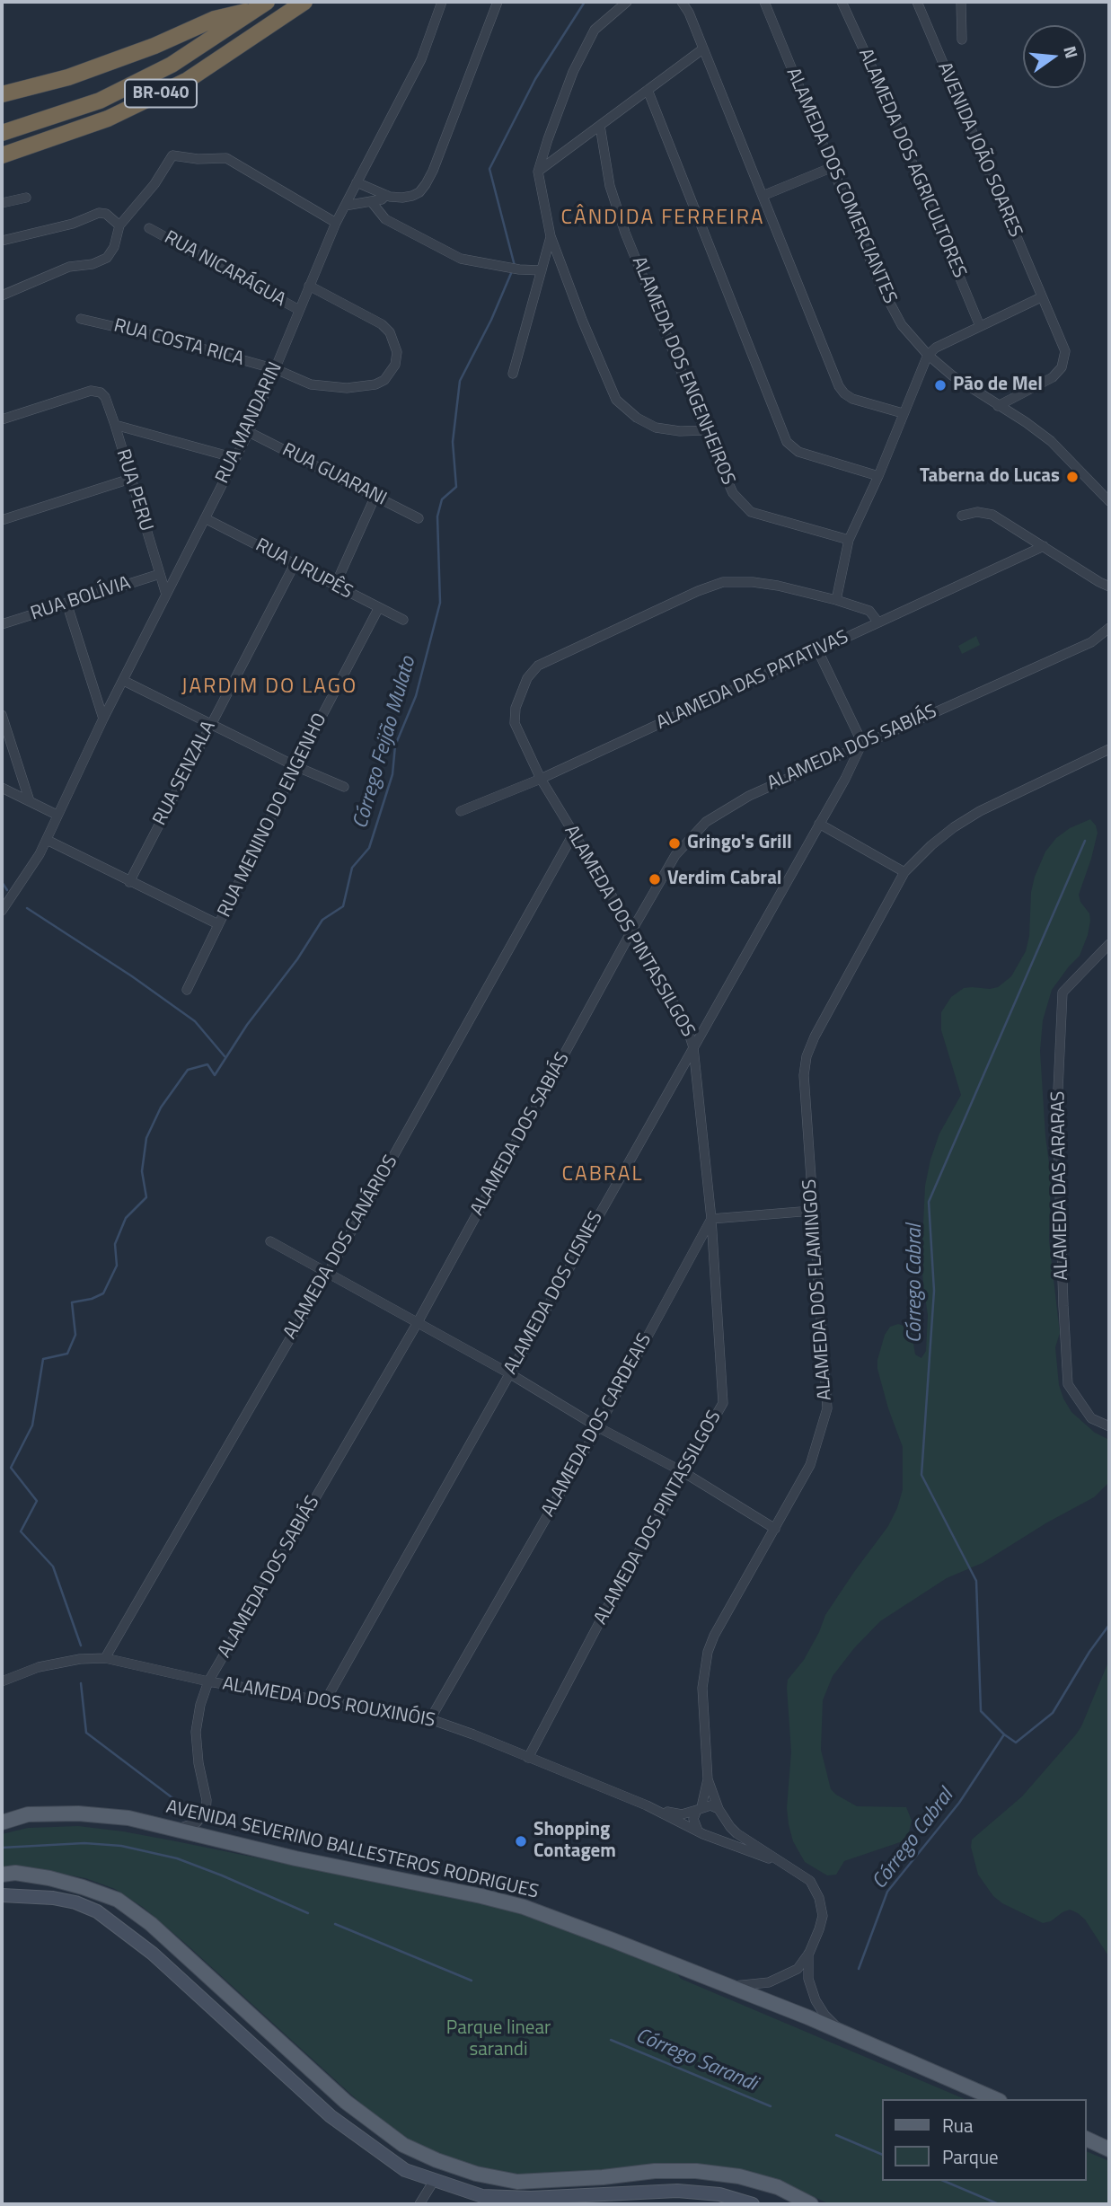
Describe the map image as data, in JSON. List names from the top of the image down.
{
  "streets": {
    "highway": ["BR-040"],
    "main road": ["AVENIDA SEVERINO BALLESTEROS RODRIGUES"],
    "street": [
      "AVENIDA JOÃO SOARES",
      "ALAMEDA DOS AGRICULTORES",
      "ALAMEDA DOS COMERCIANTES",
      "RUA NICARÁGUA",
      "RUA COSTA RICA",
      "ALAMEDA DOS ENGENHEIROS",
      "RUA MANDARIN",
      "RUA GUARANI",
      "RUA PERU",
      "RUA URUPÊS",
      "RUA BOLÍVIA",
      "ALAMEDA DAS PATATIVAS",
      "ALAMEDA DOS SABIÁS",
      "RUA SENZALA",
      "RUA MENINO DO ENGENHO",
      "ALAMEDA DOS PINTASSILGOS",
      "ALAMEDA DAS ARARAS",
      "ALAMEDA DOS CANÁRIOS",
      "ALAMEDA DOS FLAMINGOS",
      "ALAMEDA DOS CISNES",
      "ALAMEDA DOS CARDEAIS",
      "ALAMEDA DOS ROUXINÓIS"
    ]
  },
  "crossings": [
    ["AVENIDA JOÃO SOARES", "ALAMEDA DOS COMERCIANTES"],
    ["RUA NICARÁGUA", "RUA MANDARIN"],
    ["RUA COSTA RICA", "RUA MANDARIN"],
    ["RUA MANDARIN", "RUA GUARANI"],
    ["RUA MANDARIN", "RUA PERU"],
    ["RUA MANDARIN", "RUA URUPÊS"],
    ["RUA PERU", "RUA BOLÍVIA"],
    ["RUA URUPÊS", "RUA SENZALA"],
    ["RUA URUPÊS", "RUA MENINO DO ENGENHO"],
    ["ALAMEDA DAS PATATIVAS", "ALAMEDA DOS PINTASSILGOS"],
    ["ALAMEDA DOS SABIÁS", "ALAMEDA DOS PINTASSILGOS"],
    ["ALAMEDA DOS SABIÁS", "ALAMEDA DOS CISNES"],
    ["ALAMEDA DOS SABIÁS", "ALAMEDA DOS ROUXINÓIS"],
    ["ALAMEDA DOS SABIÁS", "AVENIDA SEVERINO BALLESTEROS RODRIGUES"],
    ["ALAMEDA DOS PINTASSILGOS", "ALAMEDA DOS CANÁRIOS"],
    ["ALAMEDA DOS PINTASSILGOS", "ALAMEDA DOS CISNES"],
    ["ALAMEDA DOS PINTASSILGOS", "ALAMEDA DOS CARDEAIS"],
    ["ALAMEDA DOS PINTASSILGOS", "ALAMEDA DOS ROUXINÓIS"],
    ["ALAMEDA DOS CANÁRIOS", "ALAMEDA DOS ROUXINÓIS"],
    ["ALAMEDA DOS FLAMINGOS", "ALAMEDA DOS ROUXINÓIS"],
    ["ALAMEDA DOS CISNES", "ALAMEDA DOS ROUXINÓIS"],
    ["ALAMEDA DOS CARDEAIS", "ALAMEDA DOS ROUXINÓIS"],
    ["ALAMEDA DOS ROUXINÓIS", "AVENIDA SEVERINO BALLESTEROS RODRIGUES"]
  ],
  "districts": ["CÂNDIDA FERREIRA", "JARDIM DO LAGO", "CABRAL"],
  "water": ["Córrego Feijão Mulato", "Córrego Cabral", "Córrego Sarandi"],
  "parks": ["Parque linear sarandi"],
  "places": [
    "Pão de Mel",
    "Taberna do Lucas",
    "Gringo's Grill",
    "Verdim Cabral",
    "Shopping Contagem"
  ],
  "legend": ["Rua", "Parque"],
  "north": "right"
}
